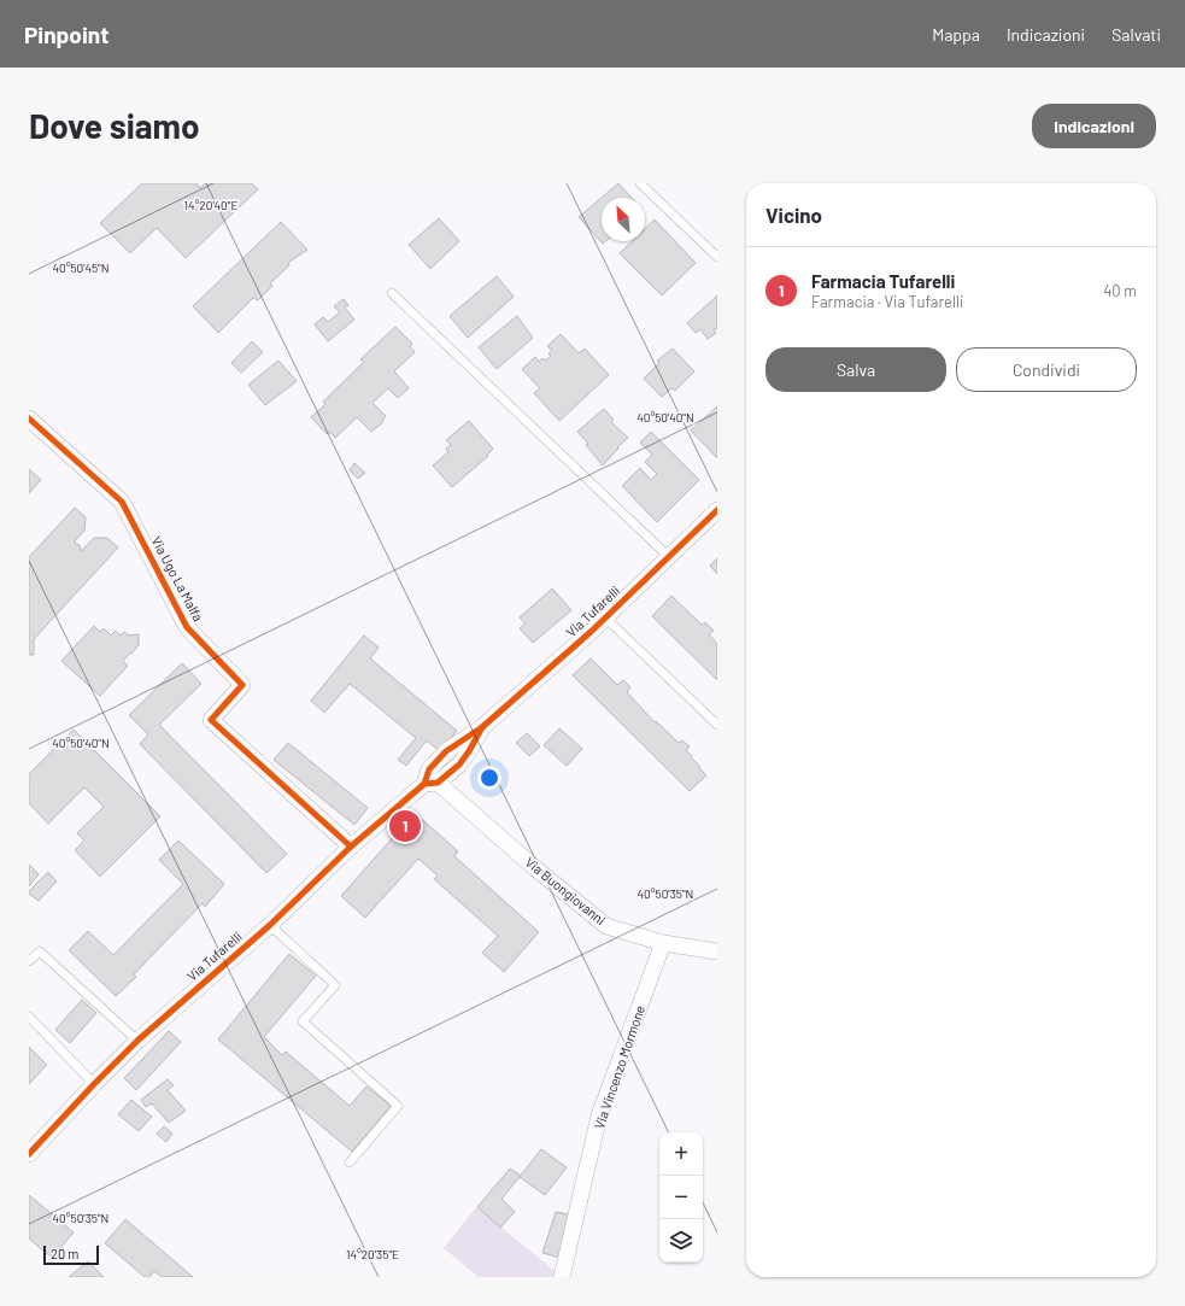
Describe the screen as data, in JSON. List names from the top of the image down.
{
  "streets": {
    "street": [
      "Via Ugo La Malfa",
      "Via Tufarelli",
      "Via Buongiovanni",
      "Via Vincenzo Mormone"
    ]
  },
  "crossings": [
    ["Via Ugo La Malfa", "Via Tufarelli"],
    ["Via Tufarelli", "Via Buongiovanni"],
    ["Via Buongiovanni", "Via Vincenzo Mormone"]
  ],
  "scale_bar": "20 m",
  "north": "top left",
  "page": {
    "header": "Pinpoint",
    "nav": ["Mappa", "Indicazioni", "Salvati"],
    "buttons": [
      "Indicazioni",
      ["Salva", "Condividi"]
    ],
    "title": "Dove siamo",
    "heading": "Vicino",
    "list": [
      {
        "mark": "1",
        "name": "Farmacia Tufarelli",
        "note": "Farmacia · Via Tufarelli",
        "value": "40 m"
      }
    ],
    "pins": "1",
    "map_buttons": ["+", "−"],
    "scale": "20 m"
  },
  "coordinates": [
    "14°20'40\"E",
    "40°50'45\"N",
    "40°50'40\"N",
    "40°50'35\"N",
    "14°20'35\"E"
  ]
}
